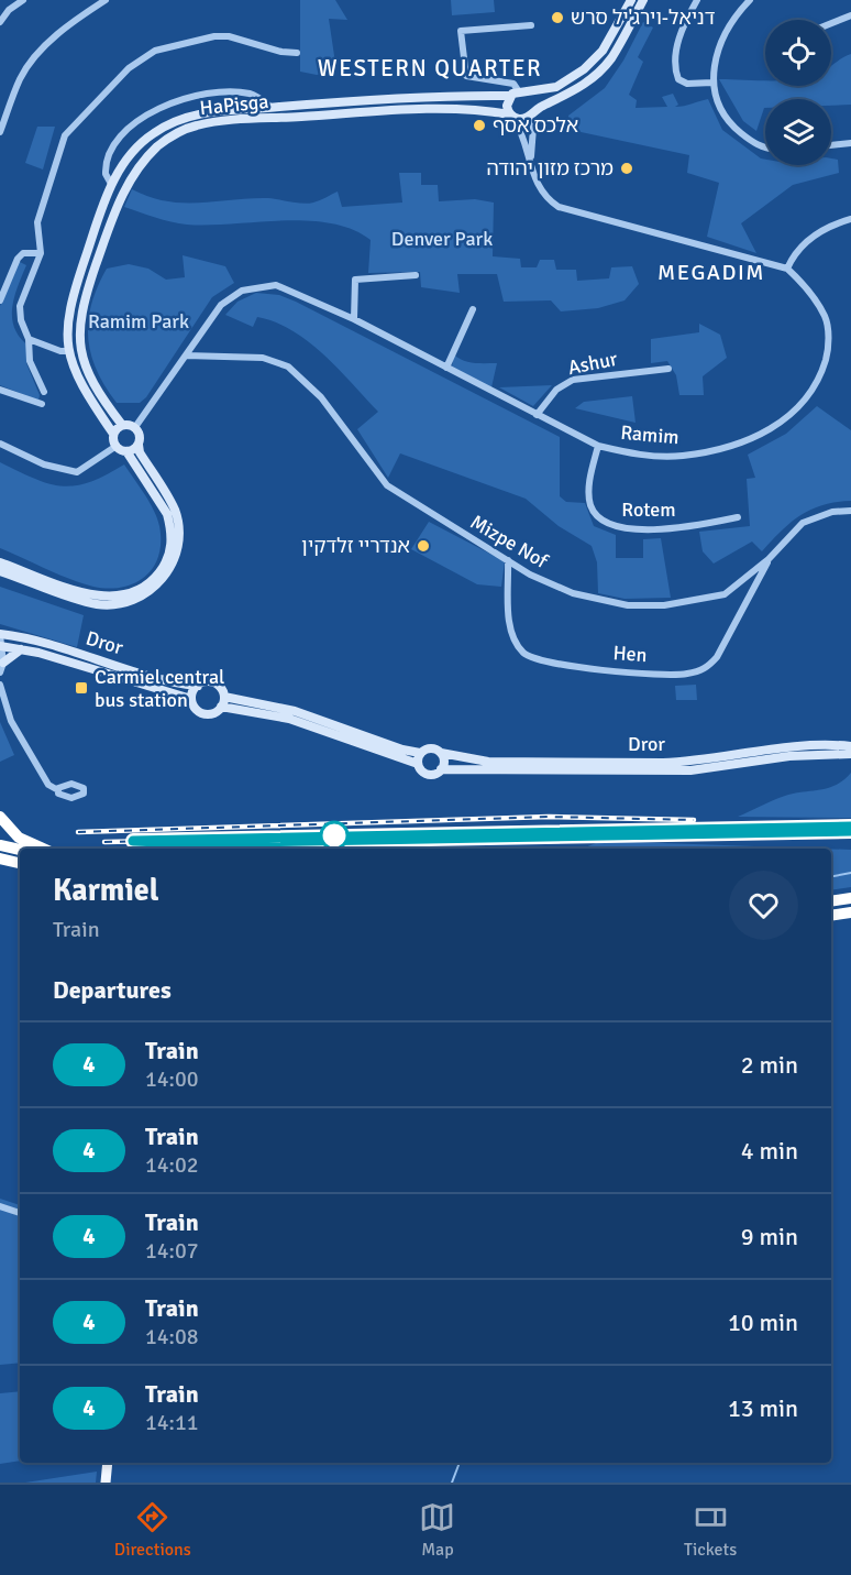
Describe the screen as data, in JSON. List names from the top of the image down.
{
  "streets": {
    "street": [
      "HaPisga",
      "Ashur",
      "Ramim",
      "Rotem",
      "Mizpe Nof",
      "Dror",
      "Hen"
    ]
  },
  "crossings": [
    ["HaPisga", "Ramim"],
    ["Ashur", "Ramim"],
    ["Ramim", "Rotem"],
    ["Ramim", "Mizpe Nof"],
    ["Mizpe Nof", "Hen"]
  ],
  "districts": ["WESTERN QUARTER", "MEGADIM"],
  "parks": ["Denver Park", "Ramim Park"],
  "places": {
    "other": [
      "דניאל-וירג'יל סרש",
      "אלכס אסף",
      "מרכז מזון יהודה",
      "אנדריי זלדקין"
    ],
    "transit": ["Carmiel central bus station"]
  },
  "page": {
    "heading": [
      ["Karmiel", "Train"],
      "Departures"
    ],
    "list": [
      {
        "mark": "4",
        "name": "Train",
        "note": "14:00",
        "value": "2 min"
      },
      {
        "mark": "4",
        "name": "Train",
        "note": "14:02",
        "value": "4 min"
      },
      {
        "mark": "4",
        "name": "Train",
        "note": "14:07",
        "value": "9 min"
      },
      {
        "mark": "4",
        "name": "Train",
        "note": "14:08",
        "value": "10 min"
      },
      {
        "mark": "4",
        "name": "Train",
        "note": "14:11",
        "value": "13 min"
      }
    ],
    "tabs": ["Directions", "Map", "Tickets"]
  }
}
